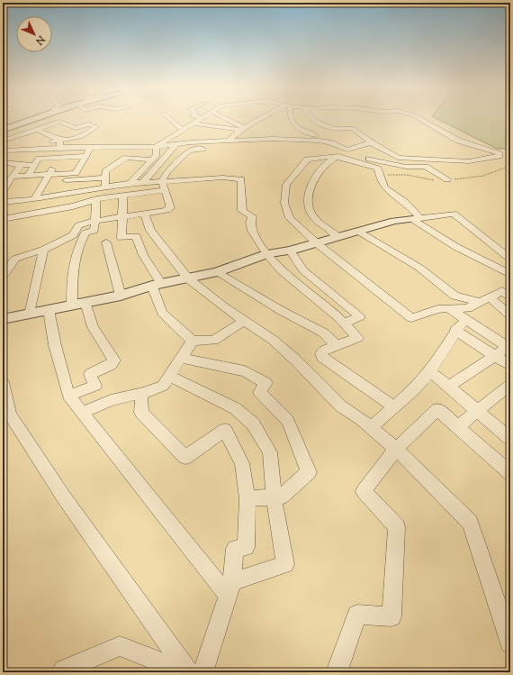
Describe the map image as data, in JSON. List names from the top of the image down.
{
  "north": "bottom right"
}
